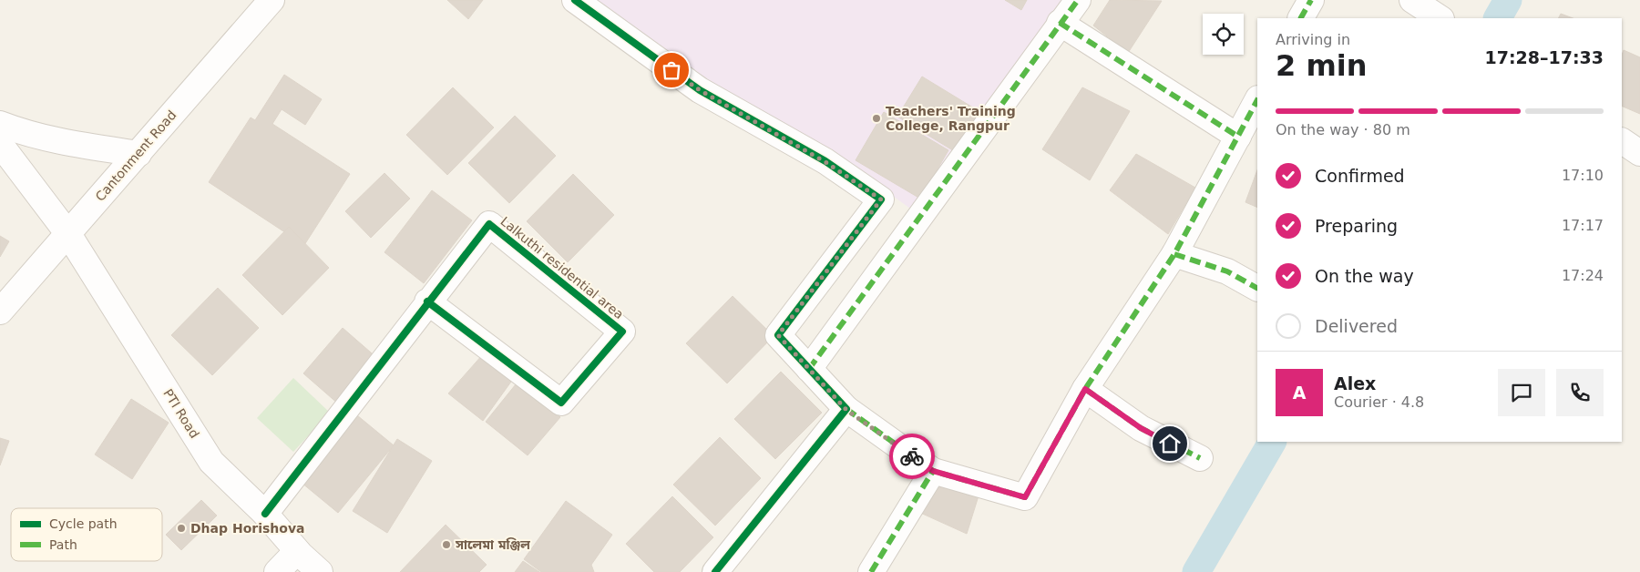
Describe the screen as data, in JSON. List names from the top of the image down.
{
  "streets": {
    "street": ["Cantonment Road", "Lalkuthi residential area", "PTI Road"]
  },
  "crossings": [
    ["Cantonment Road", "PTI Road"],
    ["Lalkuthi residential area", "PTI Road"]
  ],
  "places": ["Teachers' Training College, Rangpur", "Dhap Horishova", "সালেমা মঞ্জিল"],
  "legend": ["Cycle path", "Path"],
  "page": {
    "heading": ["2 min", "Arriving in", "17:28–17:33"],
    "panel": ["Alex", "Courier · 4.8"],
    "bar": "On the way · 80 m",
    "list": [
      ["Confirmed", "17:10"],
      ["Preparing", "17:17"],
      ["On the way", "17:24"],
      "Delivered"
    ],
    "round": "A"
  }
}
